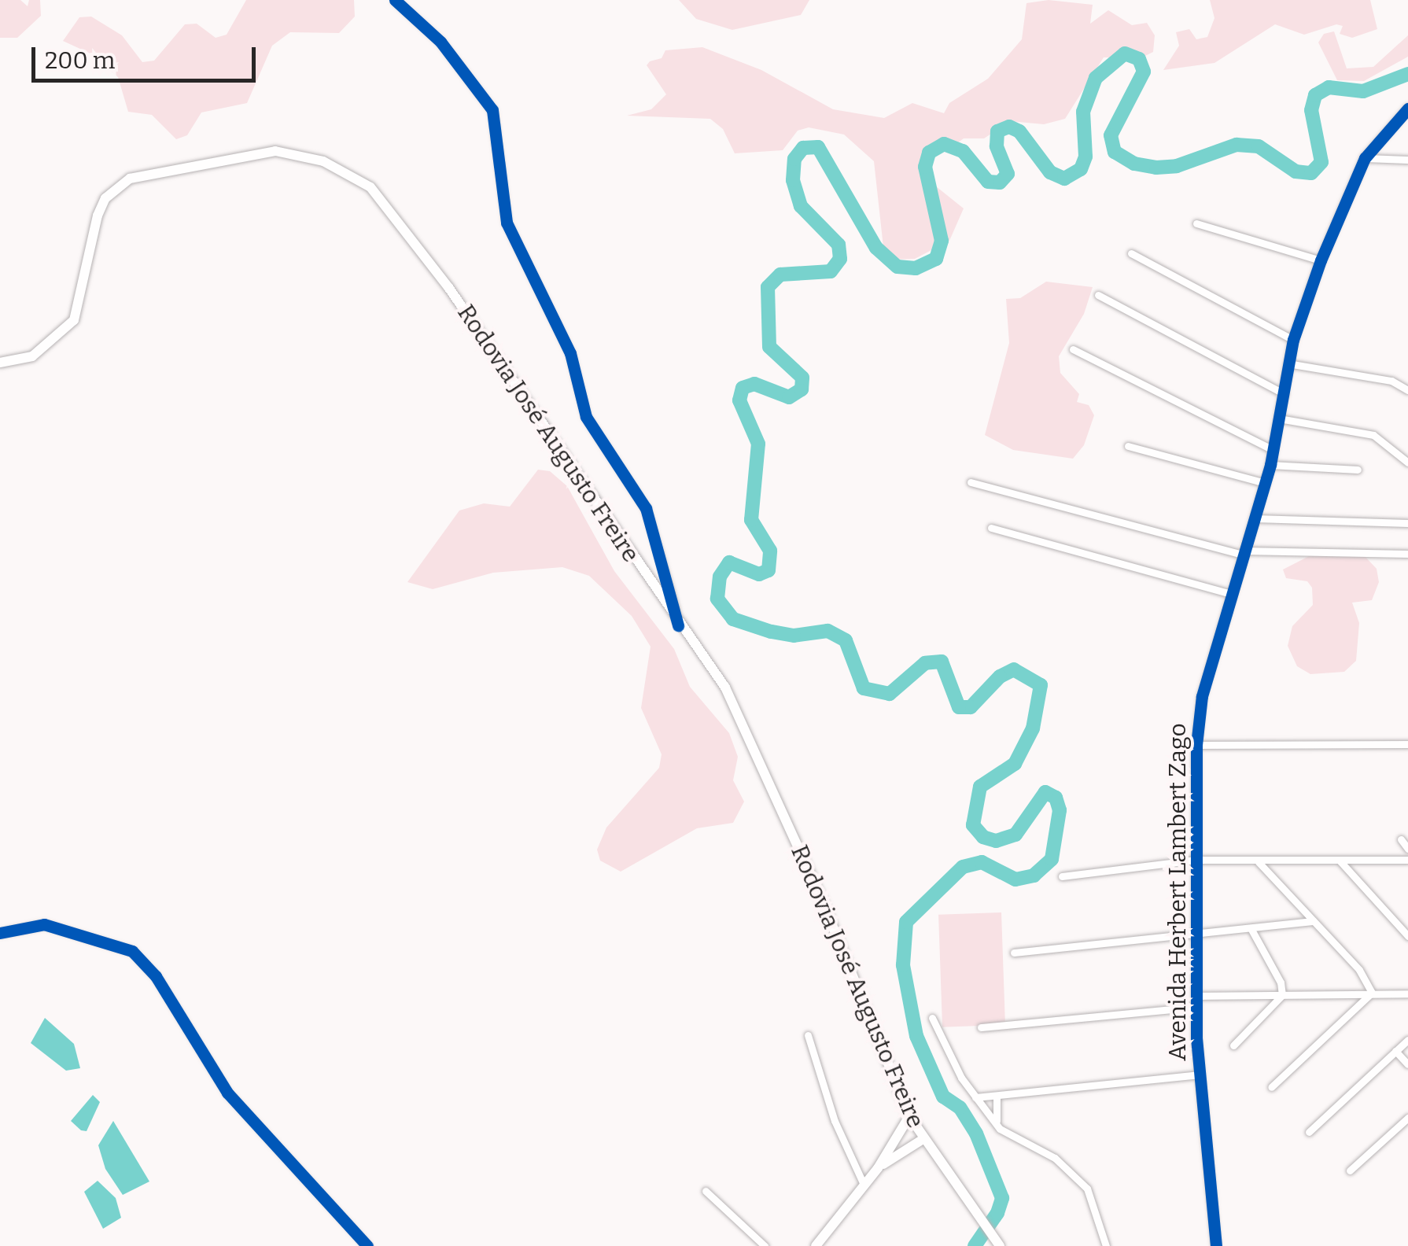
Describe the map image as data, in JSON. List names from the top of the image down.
{
  "streets": {
    "main road": ["Rodovia José Augusto Freire"],
    "street": ["Avenida Herbert Lambert Zago"]
  },
  "scale_bar": "200 m"
}
